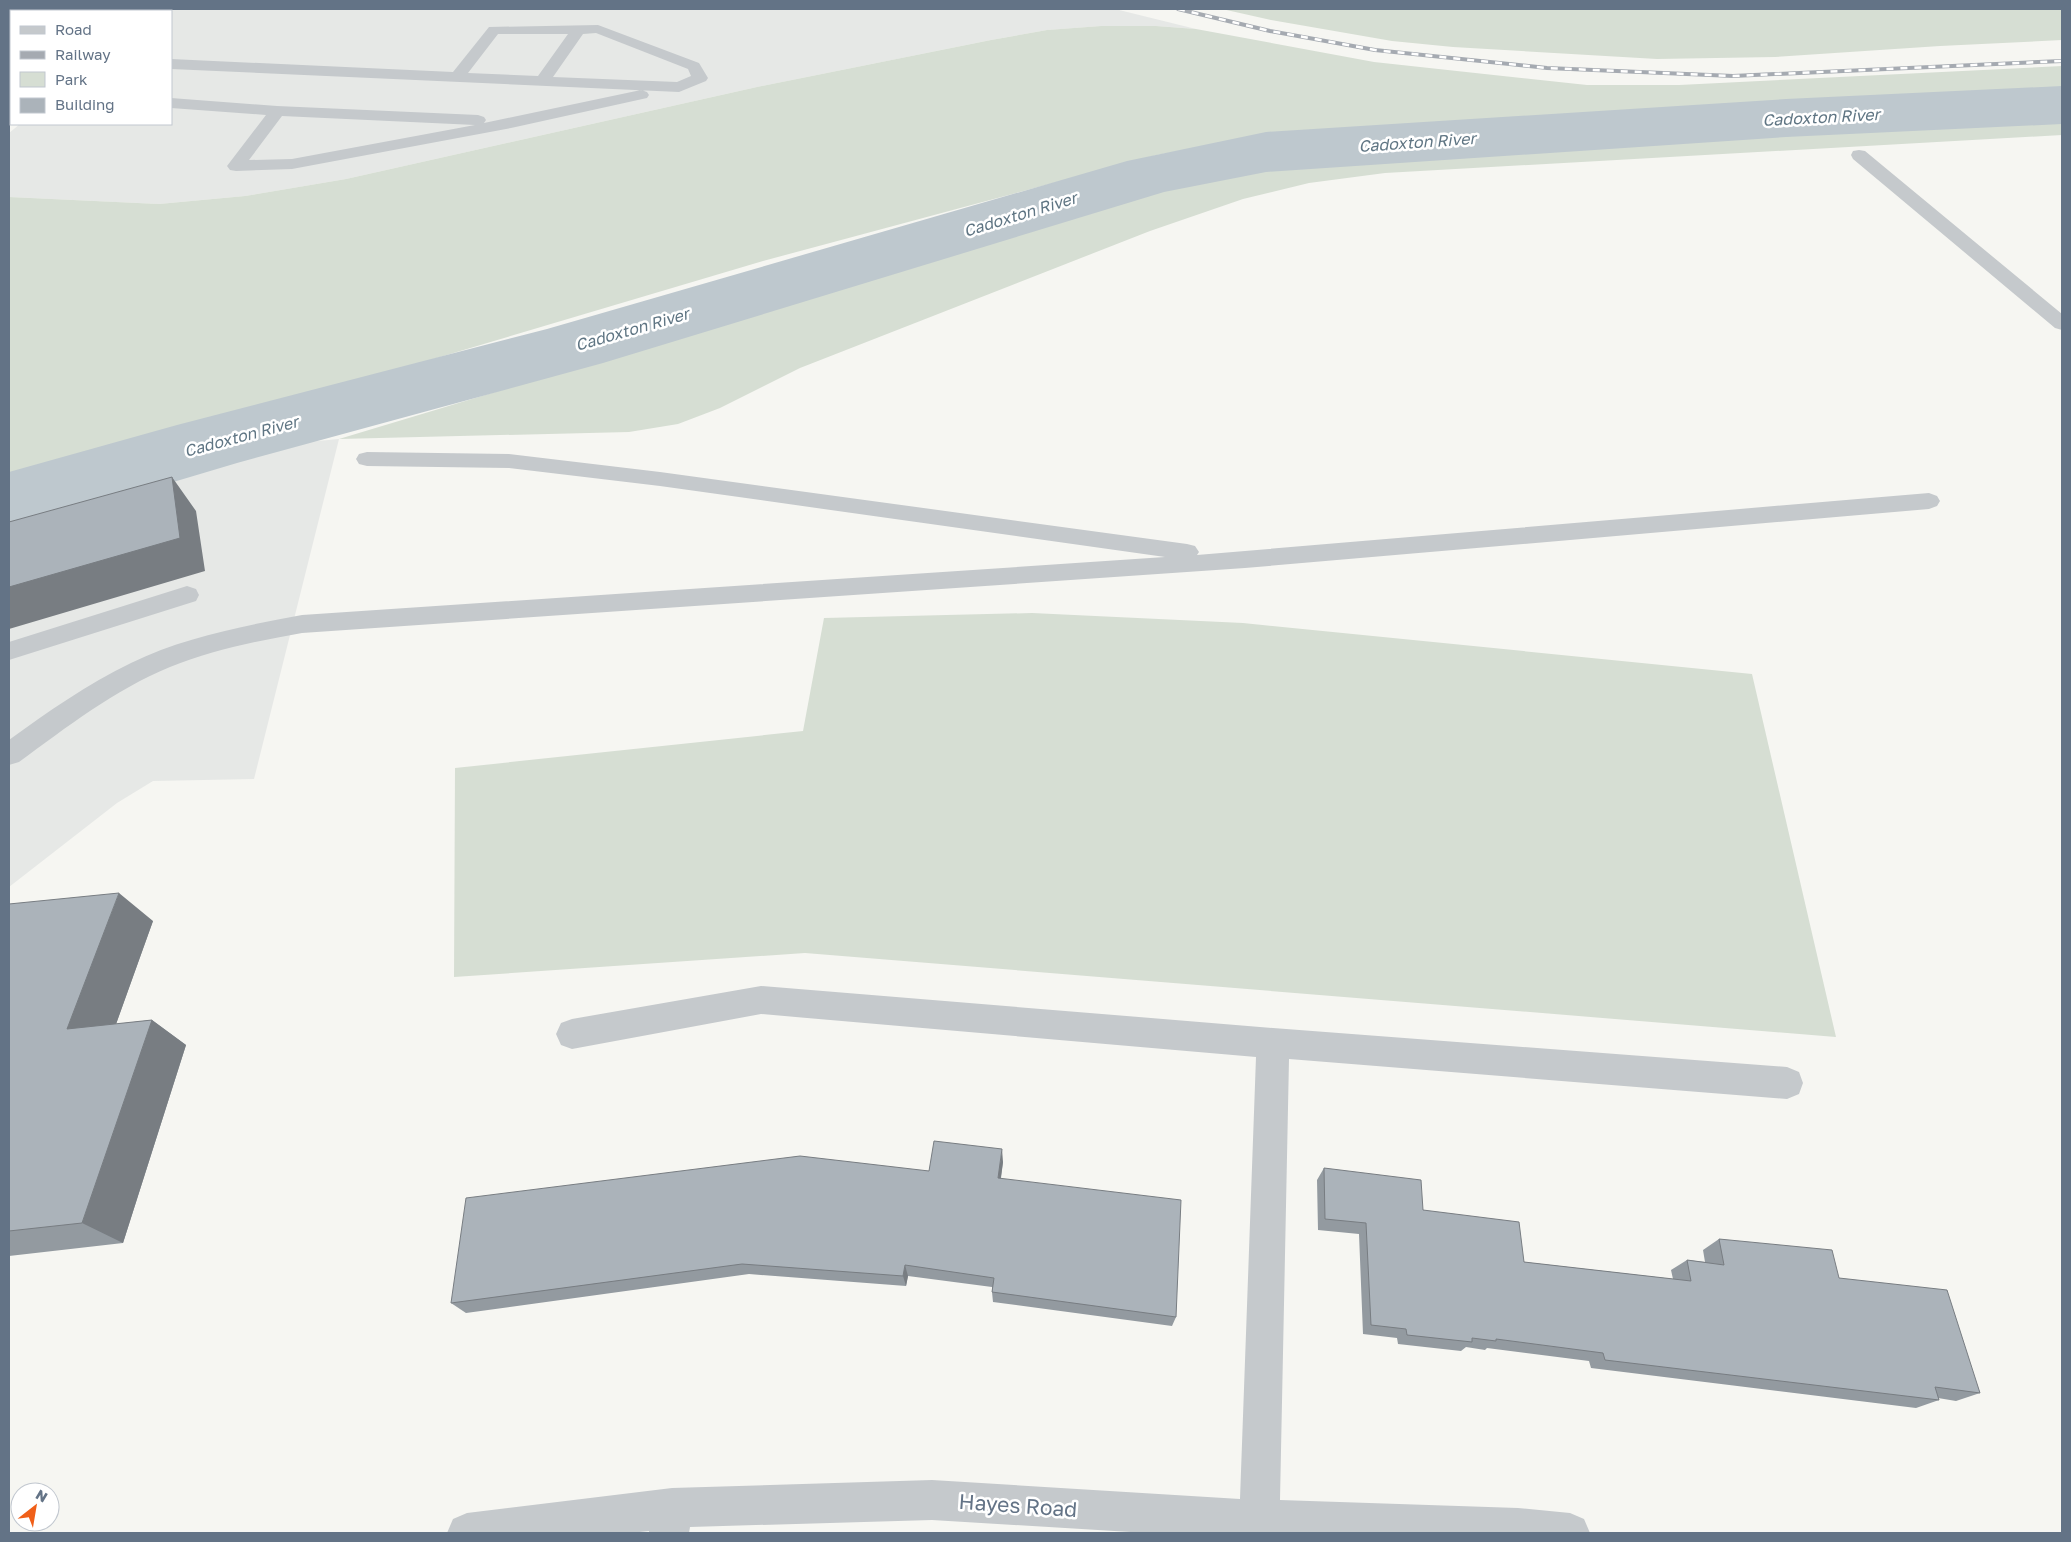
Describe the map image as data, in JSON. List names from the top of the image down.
{
  "streets": {
    "street": ["Hayes Road"]
  },
  "water": ["Cadoxton River"],
  "legend": [
    "Road",
    "Railway",
    "Park",
    "Building"
  ],
  "north": "top right"
}
